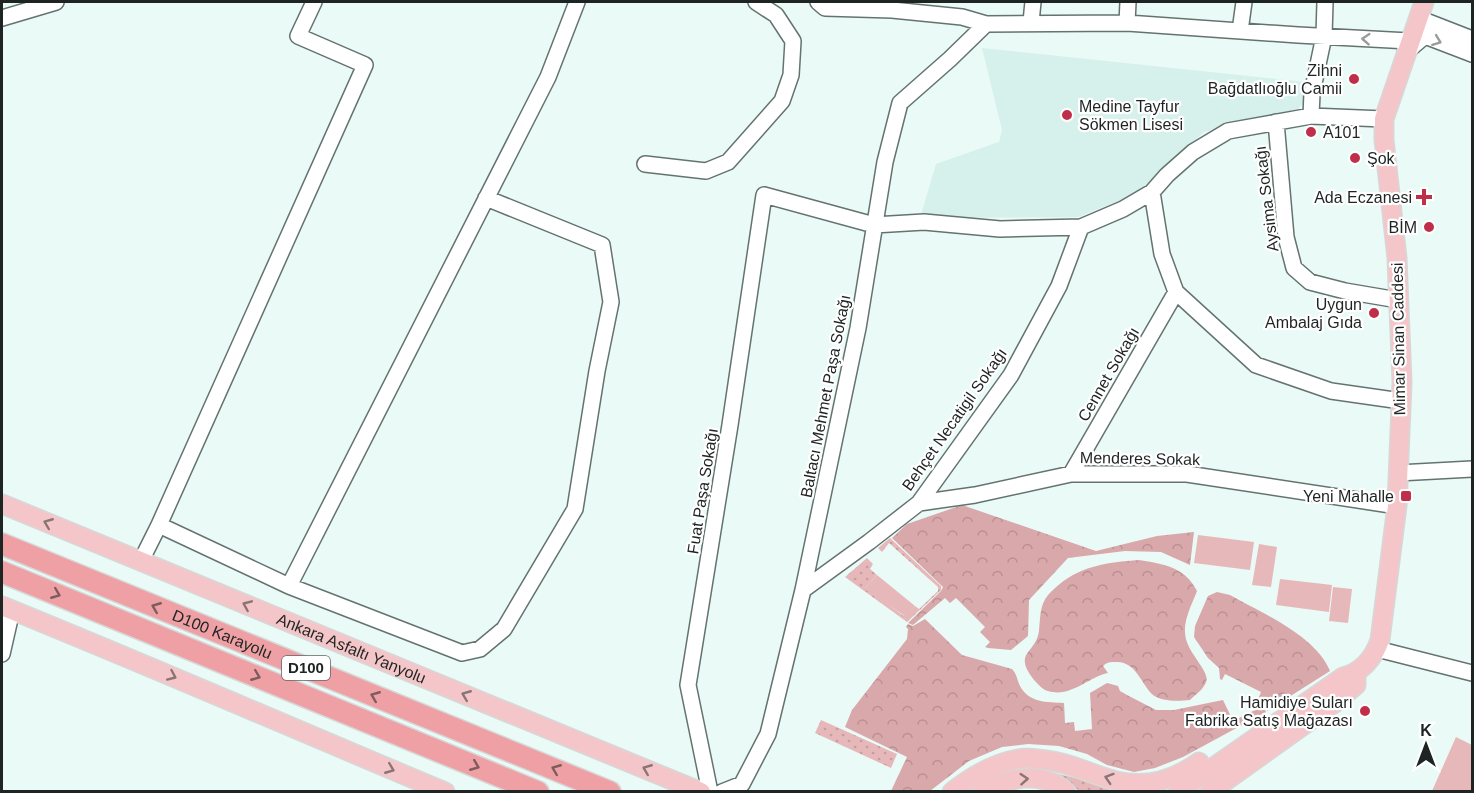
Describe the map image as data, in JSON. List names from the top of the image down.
{
  "streets": {
    "highway": ["D100 Karayolu", "D100"],
    "main road": ["Mimar Sinan Caddesi", "Ankara Asfaltı Yanyolu"],
    "street": [
      "Aysima Sokağı",
      "Cennet Sokağı",
      "Baltacı Mehmet Paşa Sokağı",
      "Behçet Necatigil Sokağı",
      "Menderes Sokak",
      "Fuat Paşa Sokağı"
    ]
  },
  "crossings": [
    ["Aysima Sokağı", "Mimar Sinan Caddesi"],
    ["Mimar Sinan Caddesi", "Menderes Sokak"],
    ["Cennet Sokağı", "Menderes Sokak"],
    ["Baltacı Mehmet Paşa Sokağı", "Behçet Necatigil Sokağı"],
    ["Baltacı Mehmet Paşa Sokağı", "Fuat Paşa Sokağı"],
    ["Behçet Necatigil Sokağı", "Menderes Sokak"]
  ],
  "places": {
    "other": [
      "Zihni Bağdatlıoğlu Camii",
      "Medine Tayfur Sökmen Lisesi",
      "A101",
      "Şok",
      "BİM",
      "Uygun Ambalaj Gıda",
      "Hamidiye Suları Fabrika Satış Mağazası"
    ],
    "health": ["Ada Eczanesi"],
    "transit": ["Yeni Mahalle"]
  },
  "north": "top"
}
